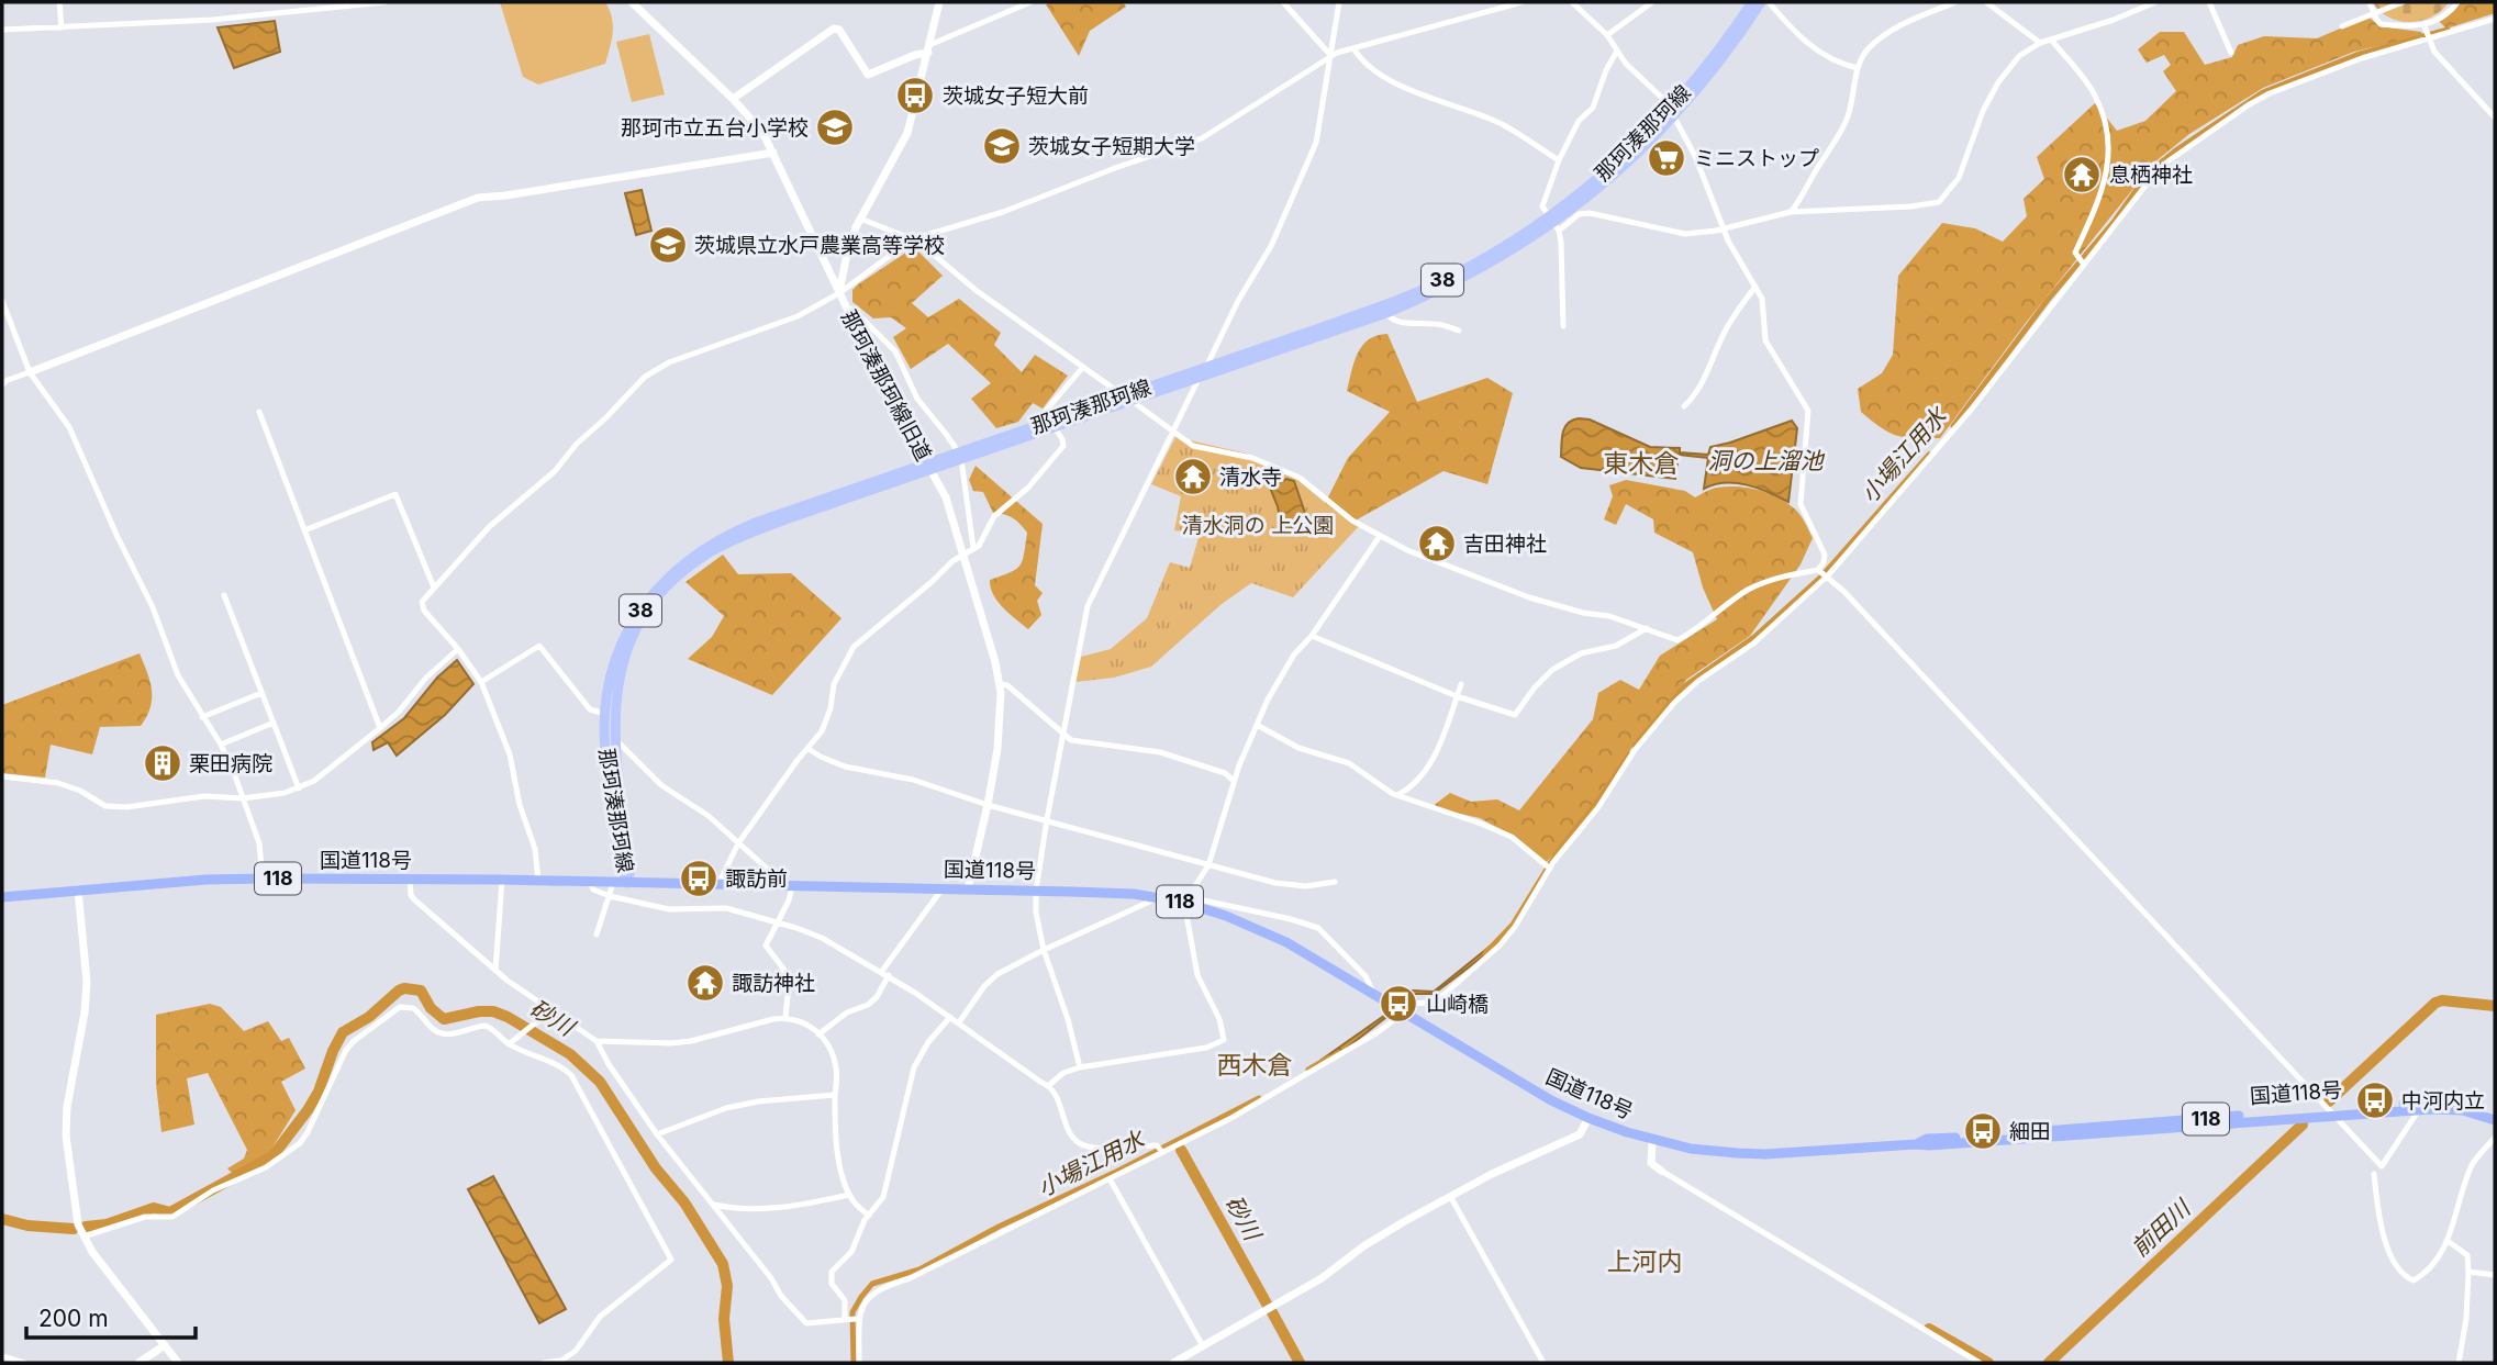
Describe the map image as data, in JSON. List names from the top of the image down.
{
  "streets": {
    "highway": ["国道118号", "118"],
    "main road": ["那珂湊那珂線", "38"],
    "street": ["那珂湊那珂線旧道"]
  },
  "crossings": [
    ["那珂湊那珂線", "那珂湊那珂線旧道"],
    ["那珂湊那珂線", "国道118号"],
    ["那珂湊那珂線旧道", "国道118号"]
  ],
  "districts": ["東木倉", "西木倉", "上河内"],
  "water": [
    "小場江用水",
    "洞の上溜池",
    "砂川",
    "前田川"
  ],
  "parks": ["清水洞の 上公園"],
  "places": {
    "bus stop": [
      "茨城女子短大前",
      "諏訪前",
      "山崎橋",
      "中河内立",
      "細田"
    ],
    "school or university": ["那珂市立五台小学校", "茨城女子短期大学", "茨城県立水戸農業高等学校"],
    "supermarket": ["ミニストップ"],
    "temple": [
      "息栖神社",
      "清水寺",
      "吉田神社",
      "諏訪神社"
    ],
    "building": ["栗田病院"]
  },
  "scale_bar": "200 m"
}
